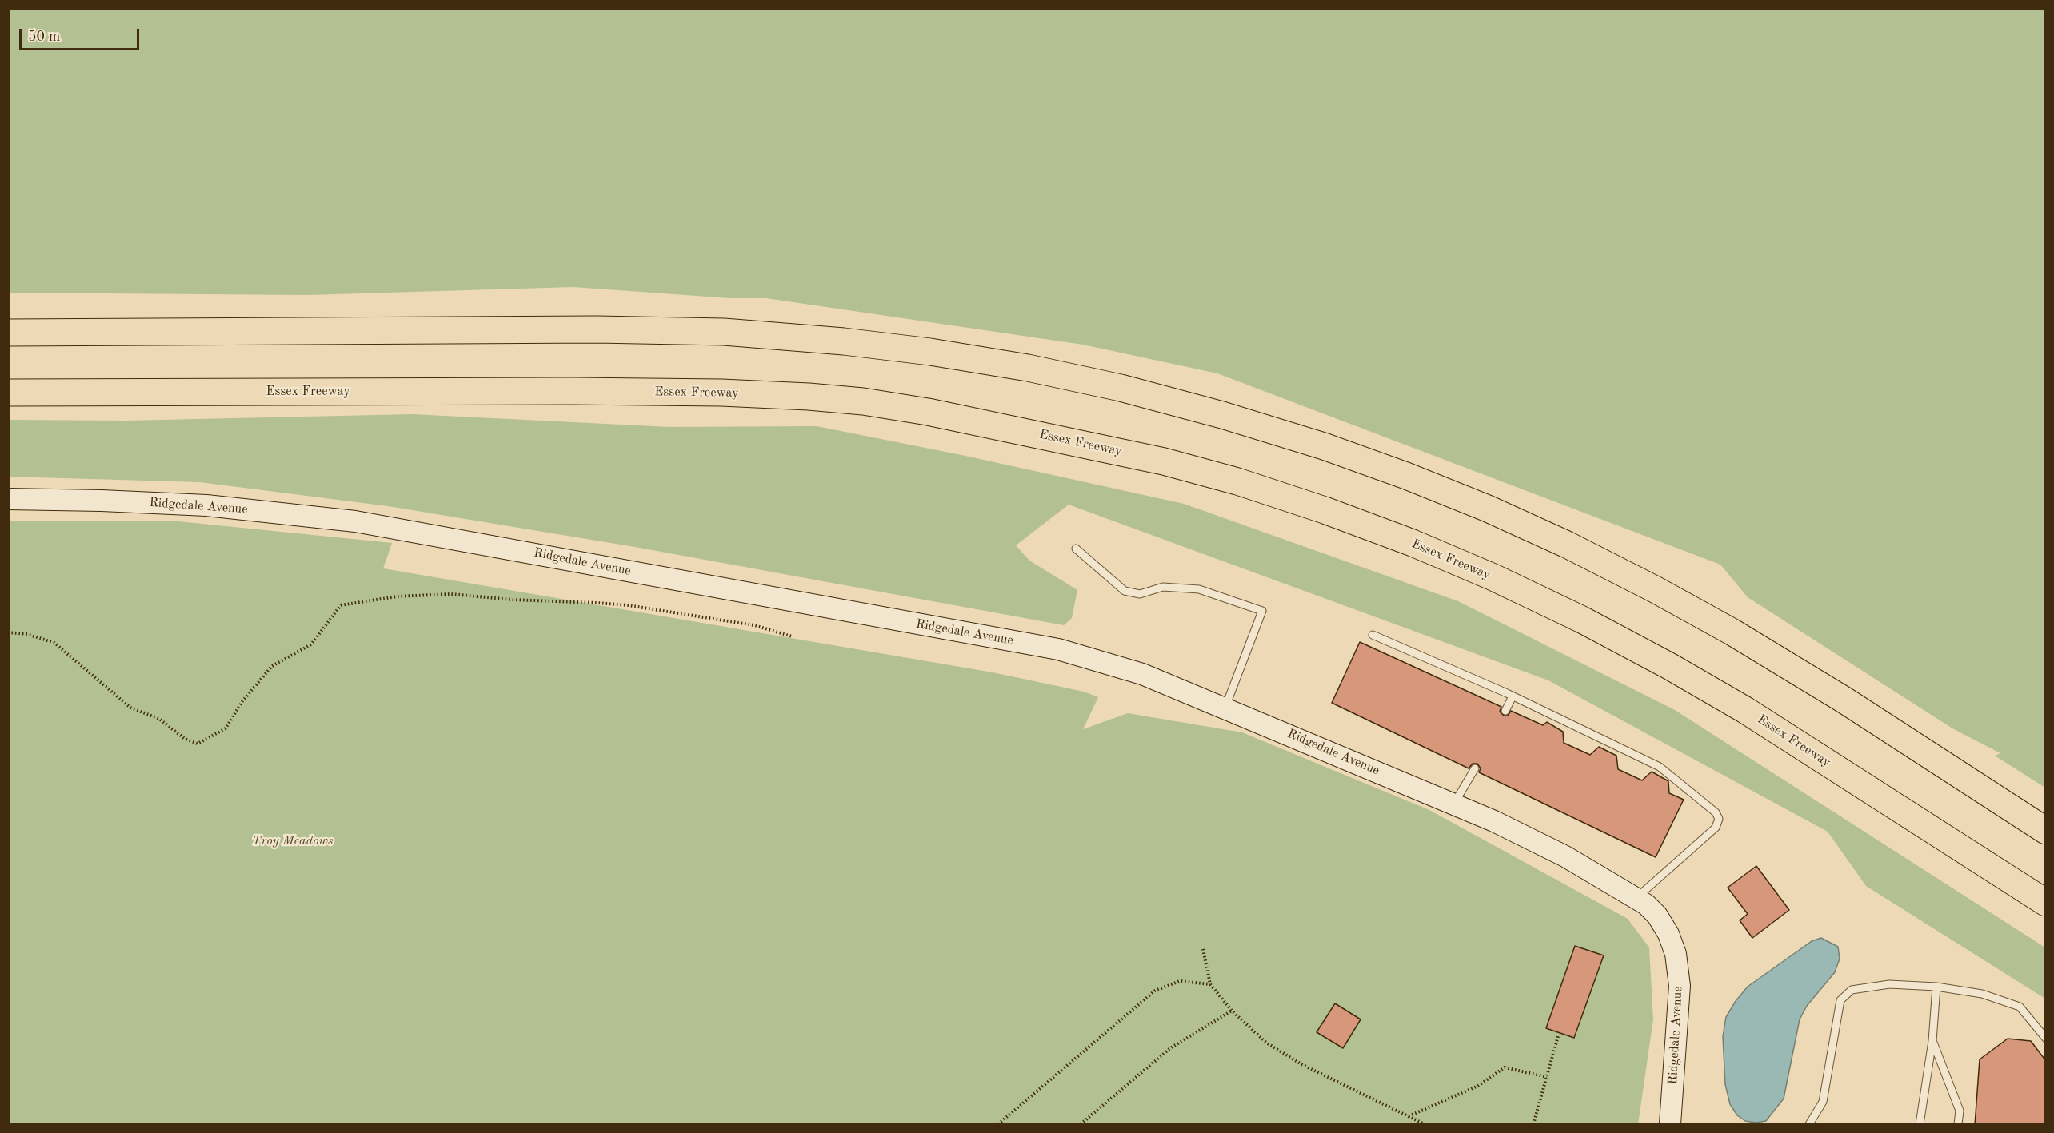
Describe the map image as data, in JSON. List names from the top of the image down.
{
  "streets": {
    "highway": ["Essex Freeway"],
    "main road": ["Ridgedale Avenue"]
  },
  "parks": ["Troy Meadows"],
  "scale_bar": "50 m"
}
